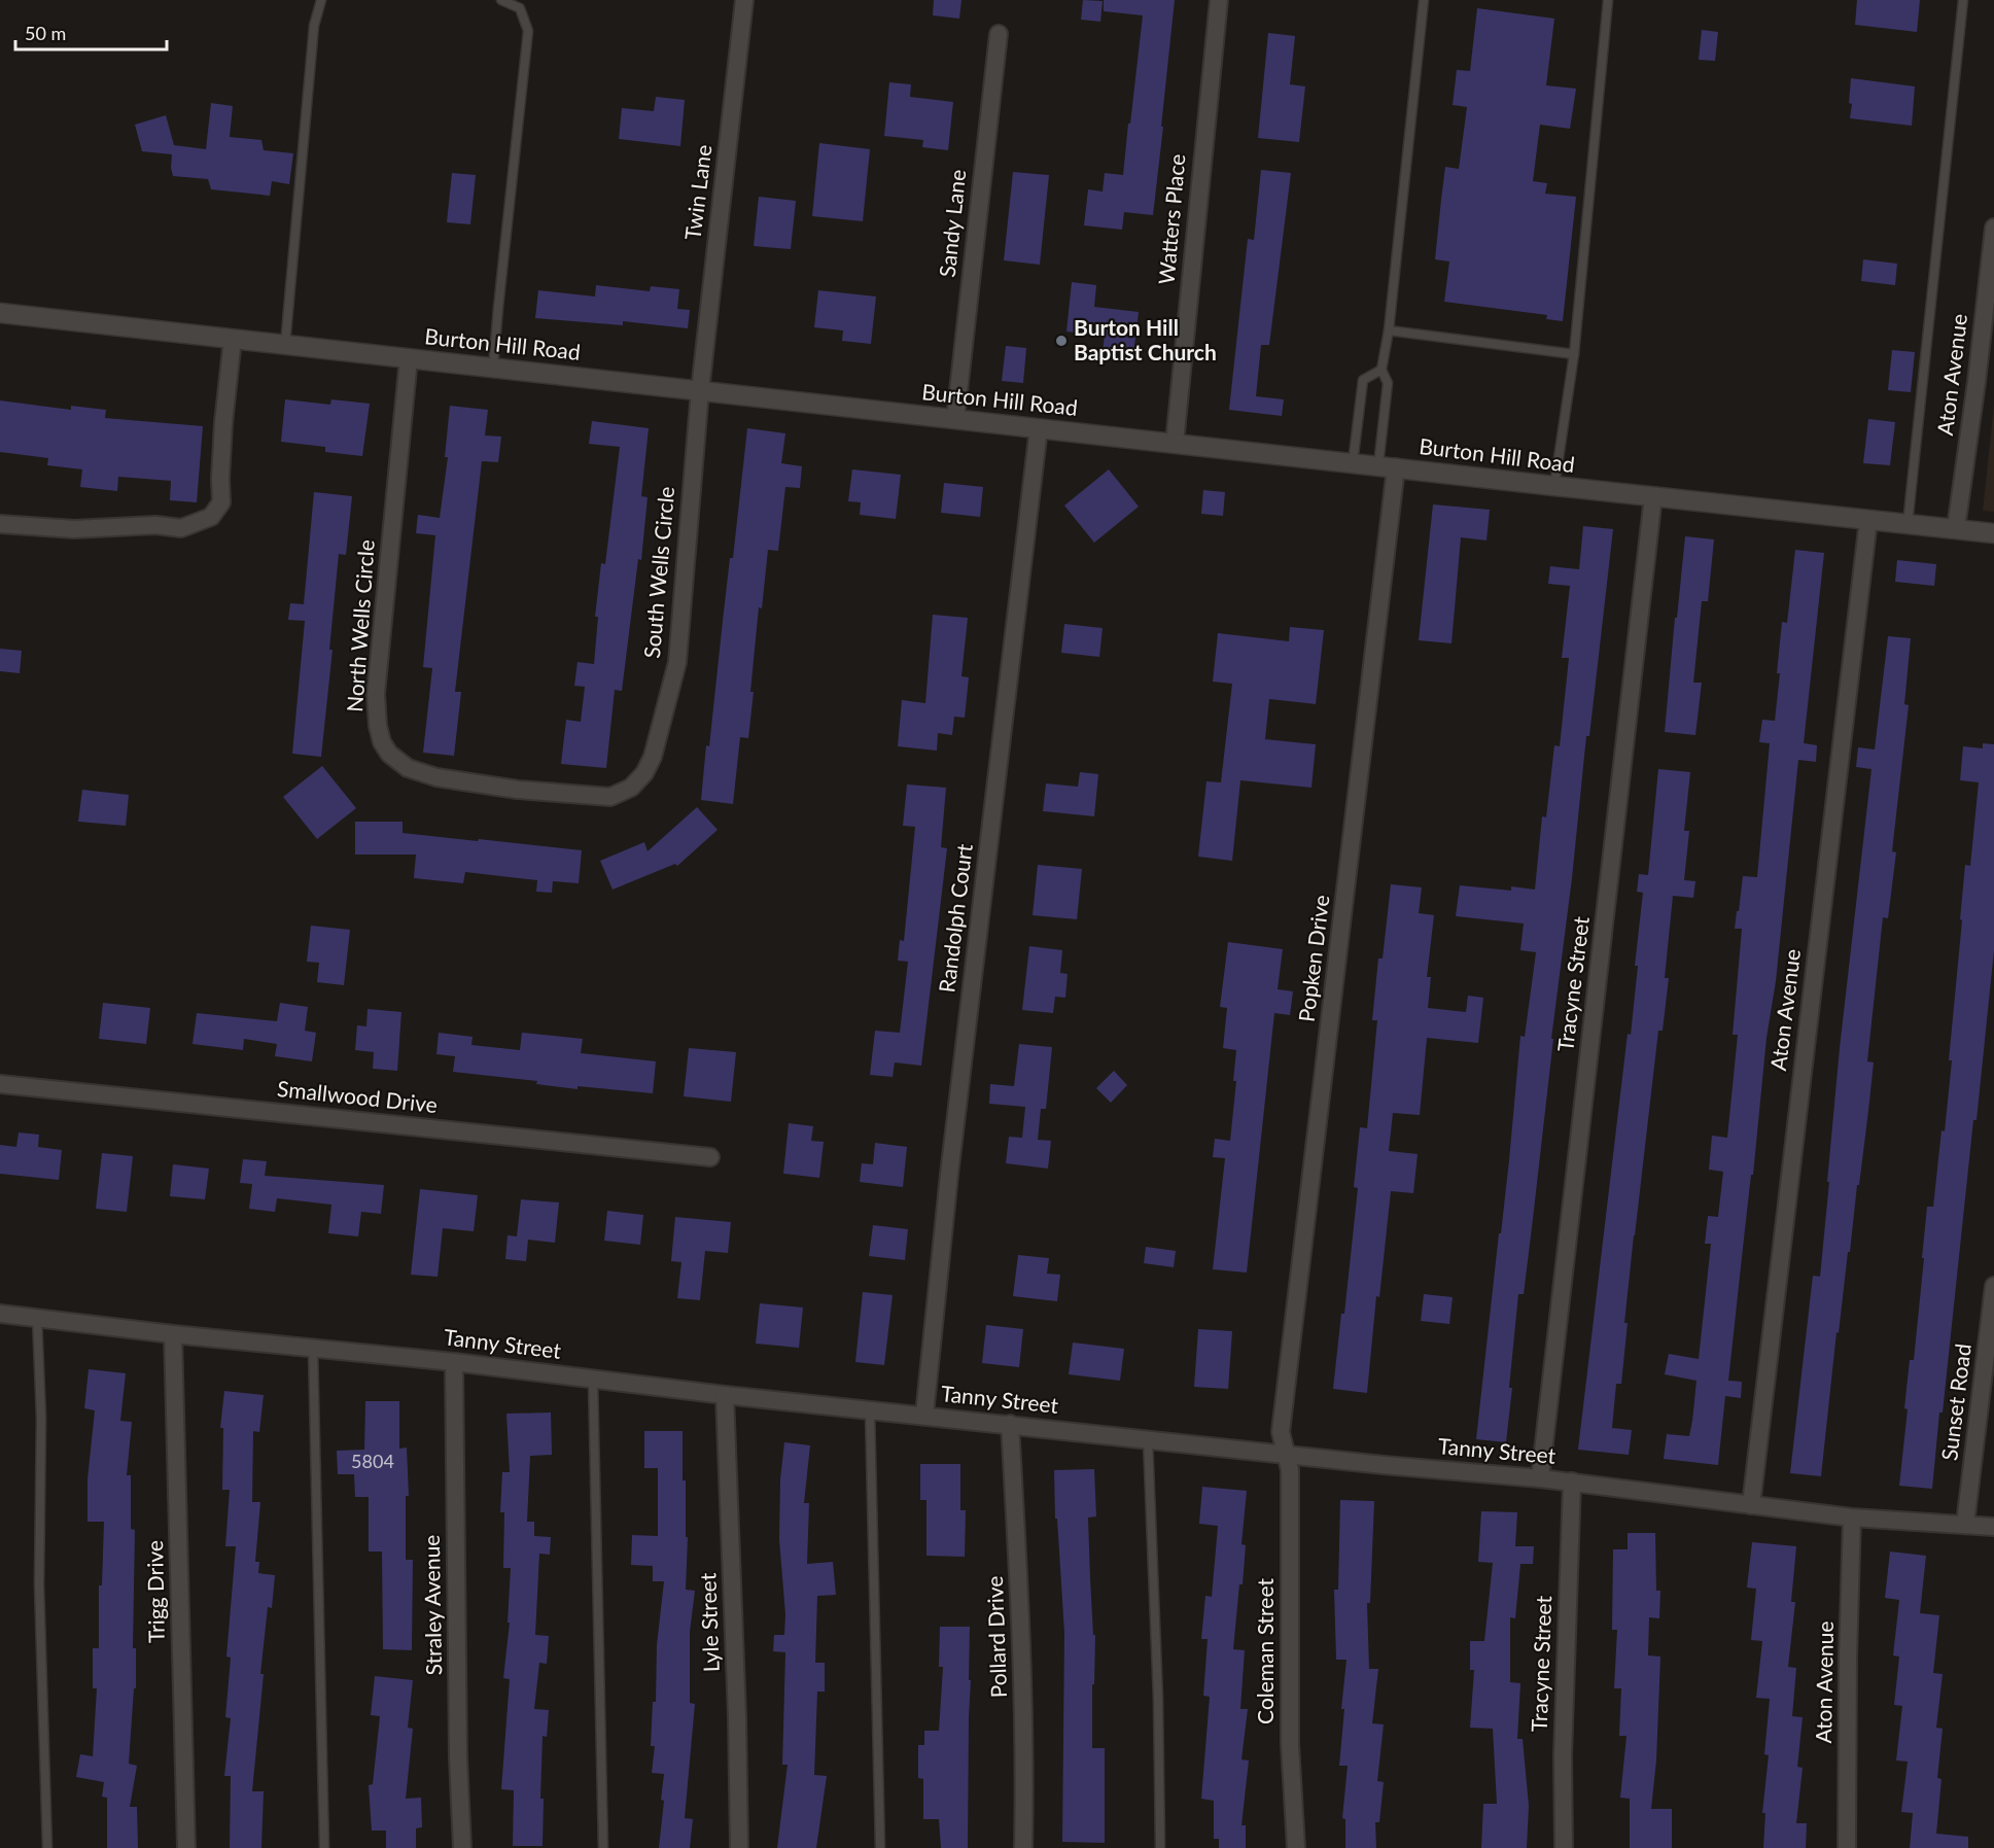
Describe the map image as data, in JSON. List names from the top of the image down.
{
  "streets": {
    "street": [
      "Twin Lane",
      "Watters Place",
      "Sandy Lane",
      "Burton Hill Road",
      "Aton Avenue",
      "South Wells Circle",
      "North Wells Circle",
      "Randolph Court",
      "Popken Drive",
      "Tracyne Street",
      "Smallwood Drive",
      "Tanny Street",
      "Sunset Road",
      "Trigg Drive",
      "Straley Avenue",
      "Lyle Street",
      "Pollard Drive",
      "Coleman Street"
    ]
  },
  "crossings": [
    ["Twin Lane", "Burton Hill Road"],
    ["Twin Lane", "South Wells Circle"],
    ["Watters Place", "Burton Hill Road"],
    ["Sandy Lane", "Burton Hill Road"],
    ["Burton Hill Road", "Aton Avenue"],
    ["Burton Hill Road", "South Wells Circle"],
    ["Burton Hill Road", "North Wells Circle"],
    ["Burton Hill Road", "Randolph Court"],
    ["Burton Hill Road", "Popken Drive"],
    ["Burton Hill Road", "Tracyne Street"],
    ["Aton Avenue", "Tanny Street"],
    ["South Wells Circle", "North Wells Circle"],
    ["Randolph Court", "Tanny Street"],
    ["Popken Drive", "Tanny Street"],
    ["Popken Drive", "Coleman Street"],
    ["Tracyne Street", "Tanny Street"],
    ["Tanny Street", "Sunset Road"],
    ["Tanny Street", "Trigg Drive"],
    ["Tanny Street", "Straley Avenue"],
    ["Tanny Street", "Lyle Street"],
    ["Tanny Street", "Pollard Drive"],
    ["Tanny Street", "Coleman Street"]
  ],
  "places": ["Burton Hill Baptist Church"],
  "house_numbers": ["5804"],
  "scale_bar": "50 m"
}
